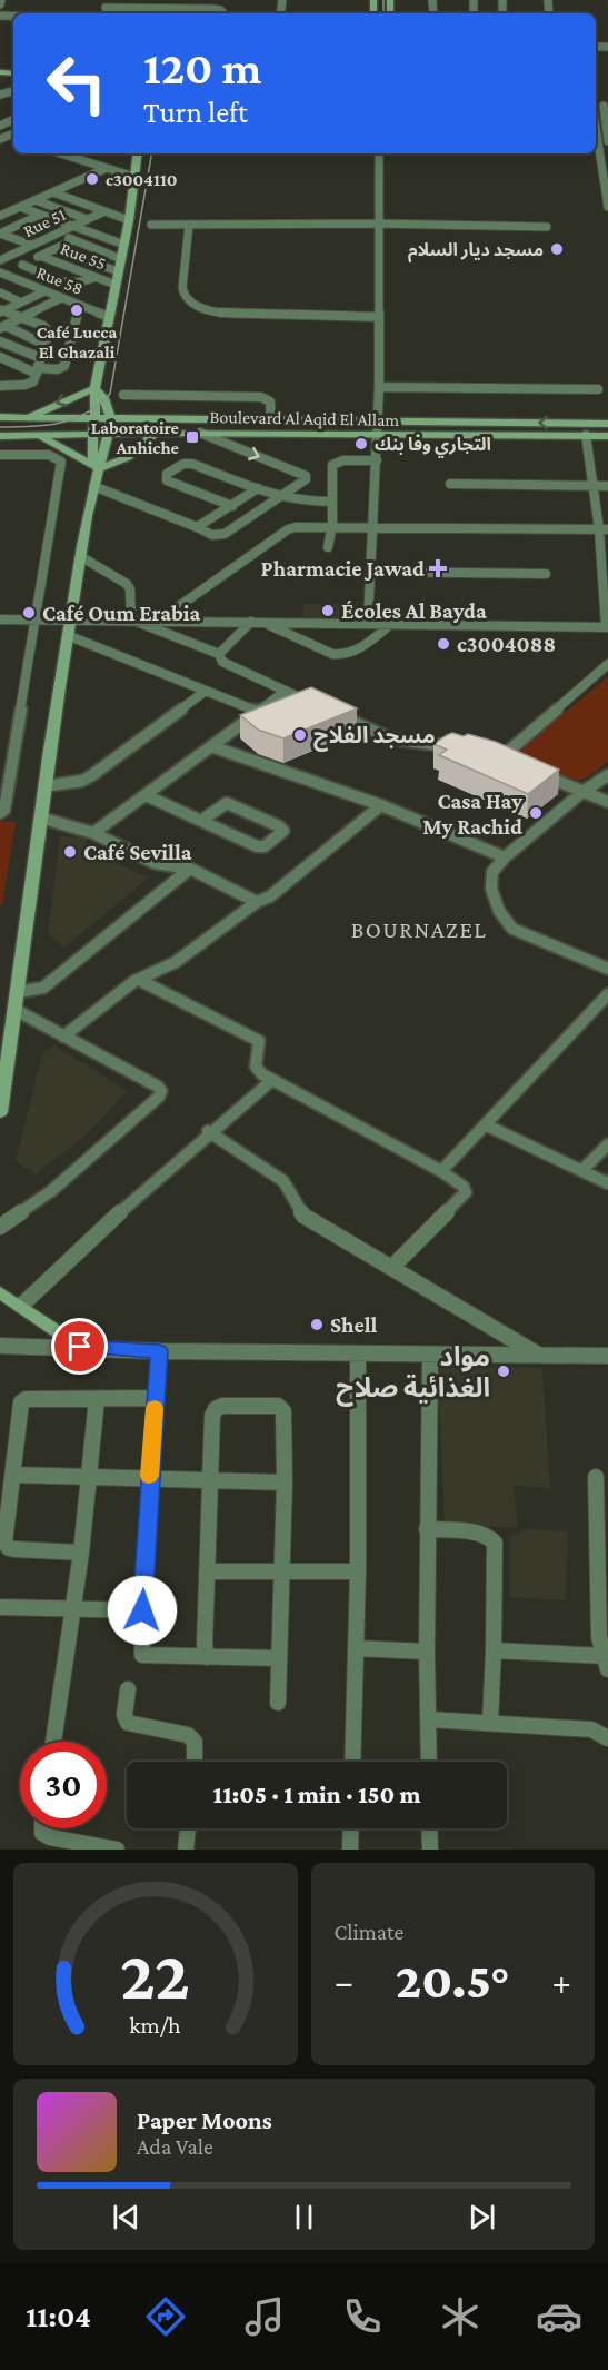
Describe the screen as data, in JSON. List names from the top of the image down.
{
  "streets": {
    "street": [
      "Rue 51",
      "Rue 55",
      "Rue 58",
      "Boulevard Al Aqid El Allam"
    ]
  },
  "districts": ["BOURNAZEL"],
  "places": {
    "other": [
      "c3004110",
      "مسجد ديار السلام",
      "Café Lucca El Ghazali",
      "التجاري وفا بنك",
      "Écoles Al Bayda",
      "Café Oum Erabia",
      "c3004088",
      "مسجد الفلاح",
      "Casa Hay My Rachid",
      "Café Sevilla",
      "Shell",
      "مواد الغذائية صلاح"
    ],
    "transit": ["Laboratoire Anhiche"],
    "health": ["Pharmacie Jawad"]
  },
  "page": {
    "turn": ["120 m", "Turn left"],
    "limit": "30",
    "trip": "11:05 · 1 min · 150 m",
    "tile": "Climate",
    "heat": ["−", "20.5°", "+"],
    "song": ["Paper Moons", "Ada Vale"],
    "tabs": "11:04",
    "gauge": ["22", "km/h"]
  }
}
